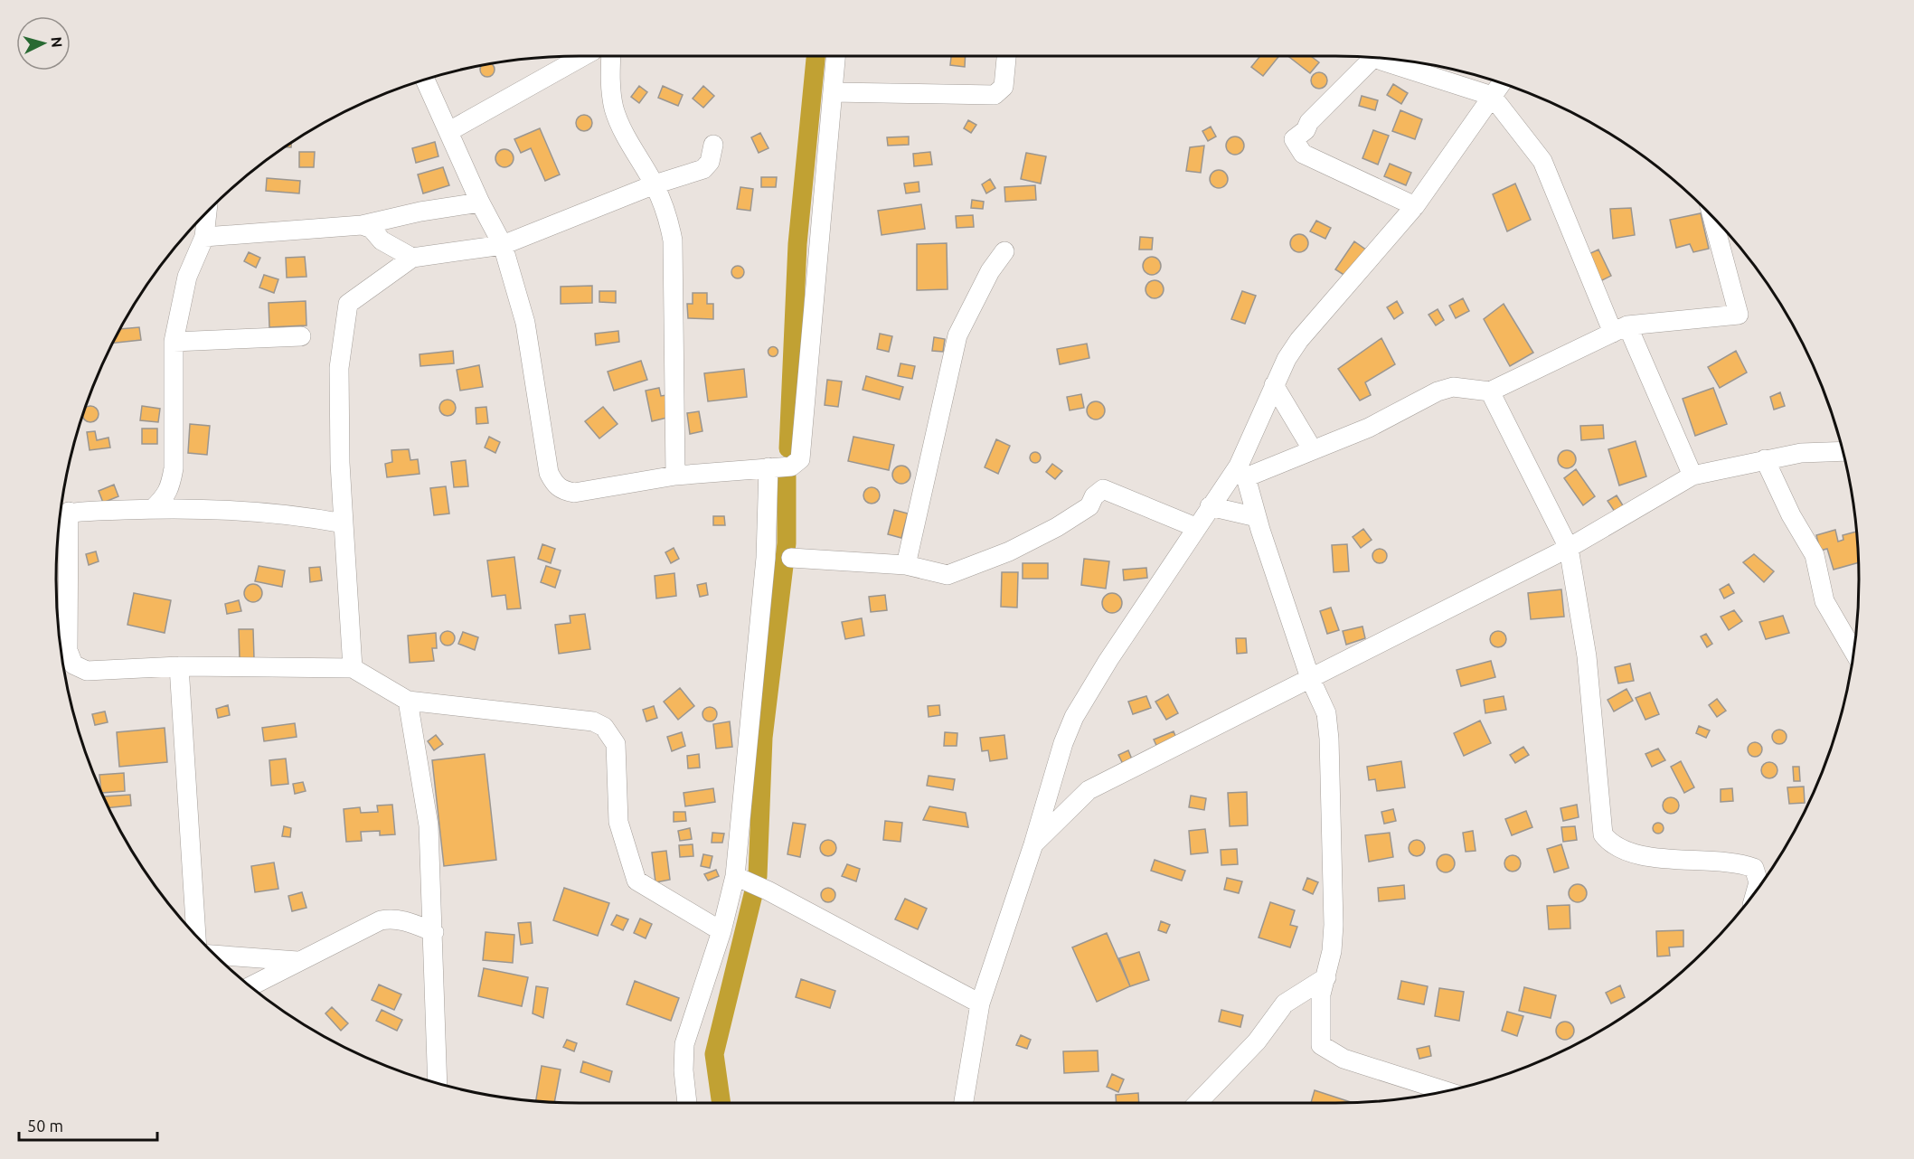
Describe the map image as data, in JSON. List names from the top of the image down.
{
  "scale_bar": "50 m",
  "north": "right"
}
